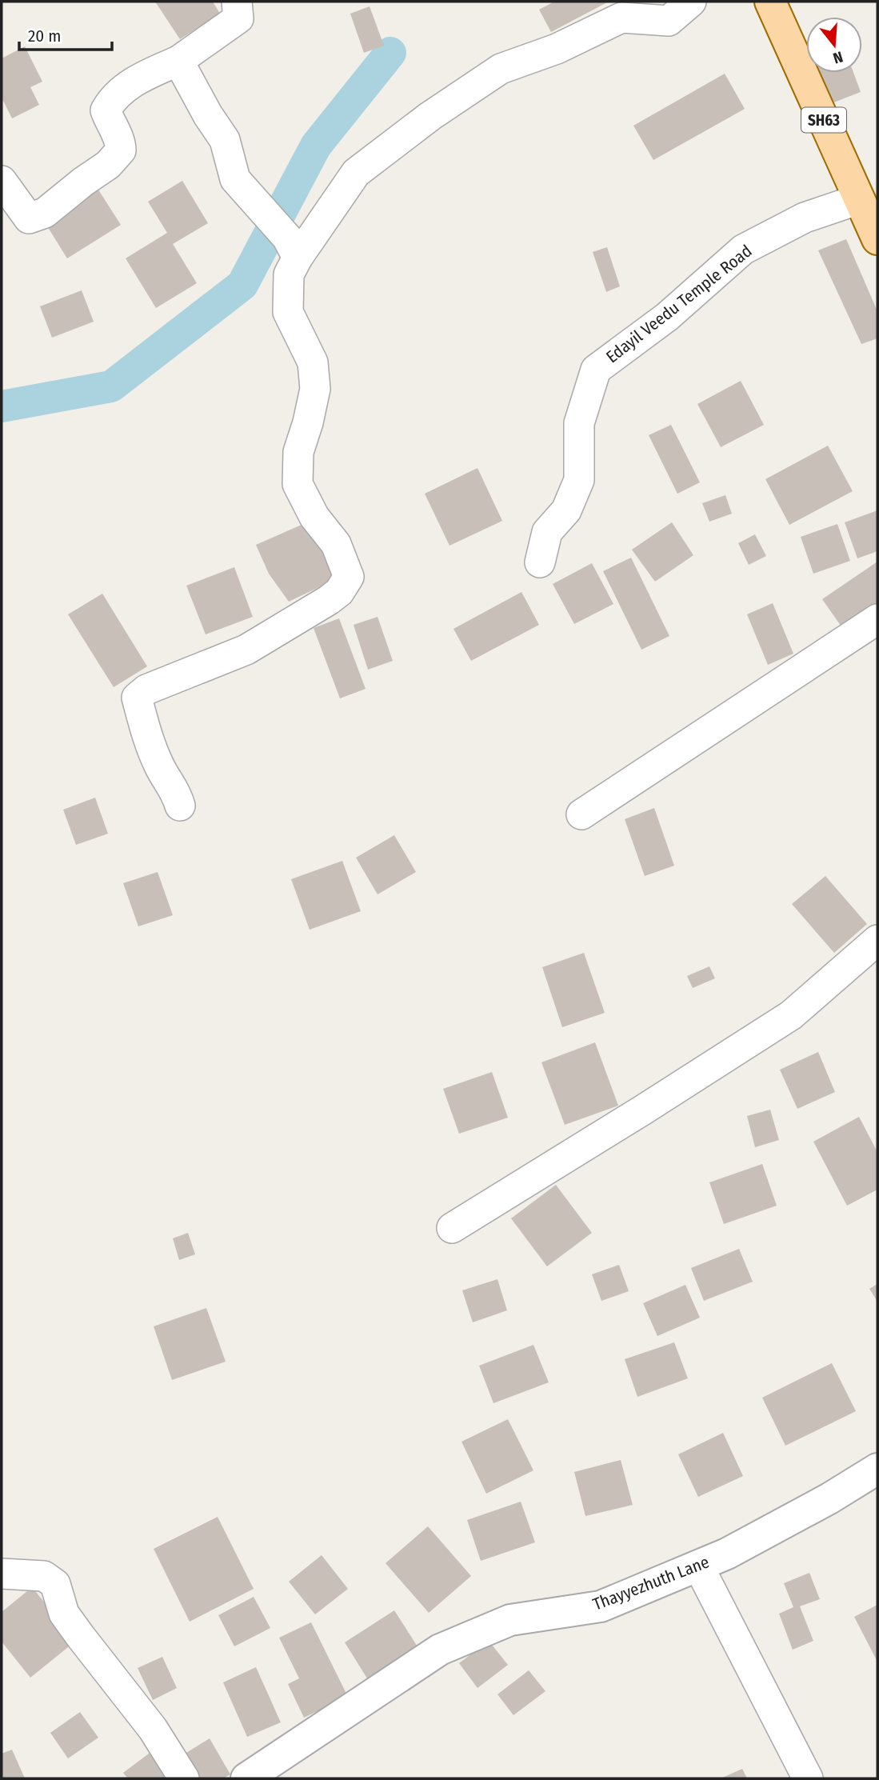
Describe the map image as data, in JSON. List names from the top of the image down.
{
  "streets": {
    "main road": ["SH63"],
    "street": ["Edayil Veedu Temple Road", "Thayyezhuth Lane"]
  },
  "crossings": [
    ["SH63", "Edayil Veedu Temple Road"]
  ],
  "scale_bar": "20 m",
  "north": "bottom"
}
